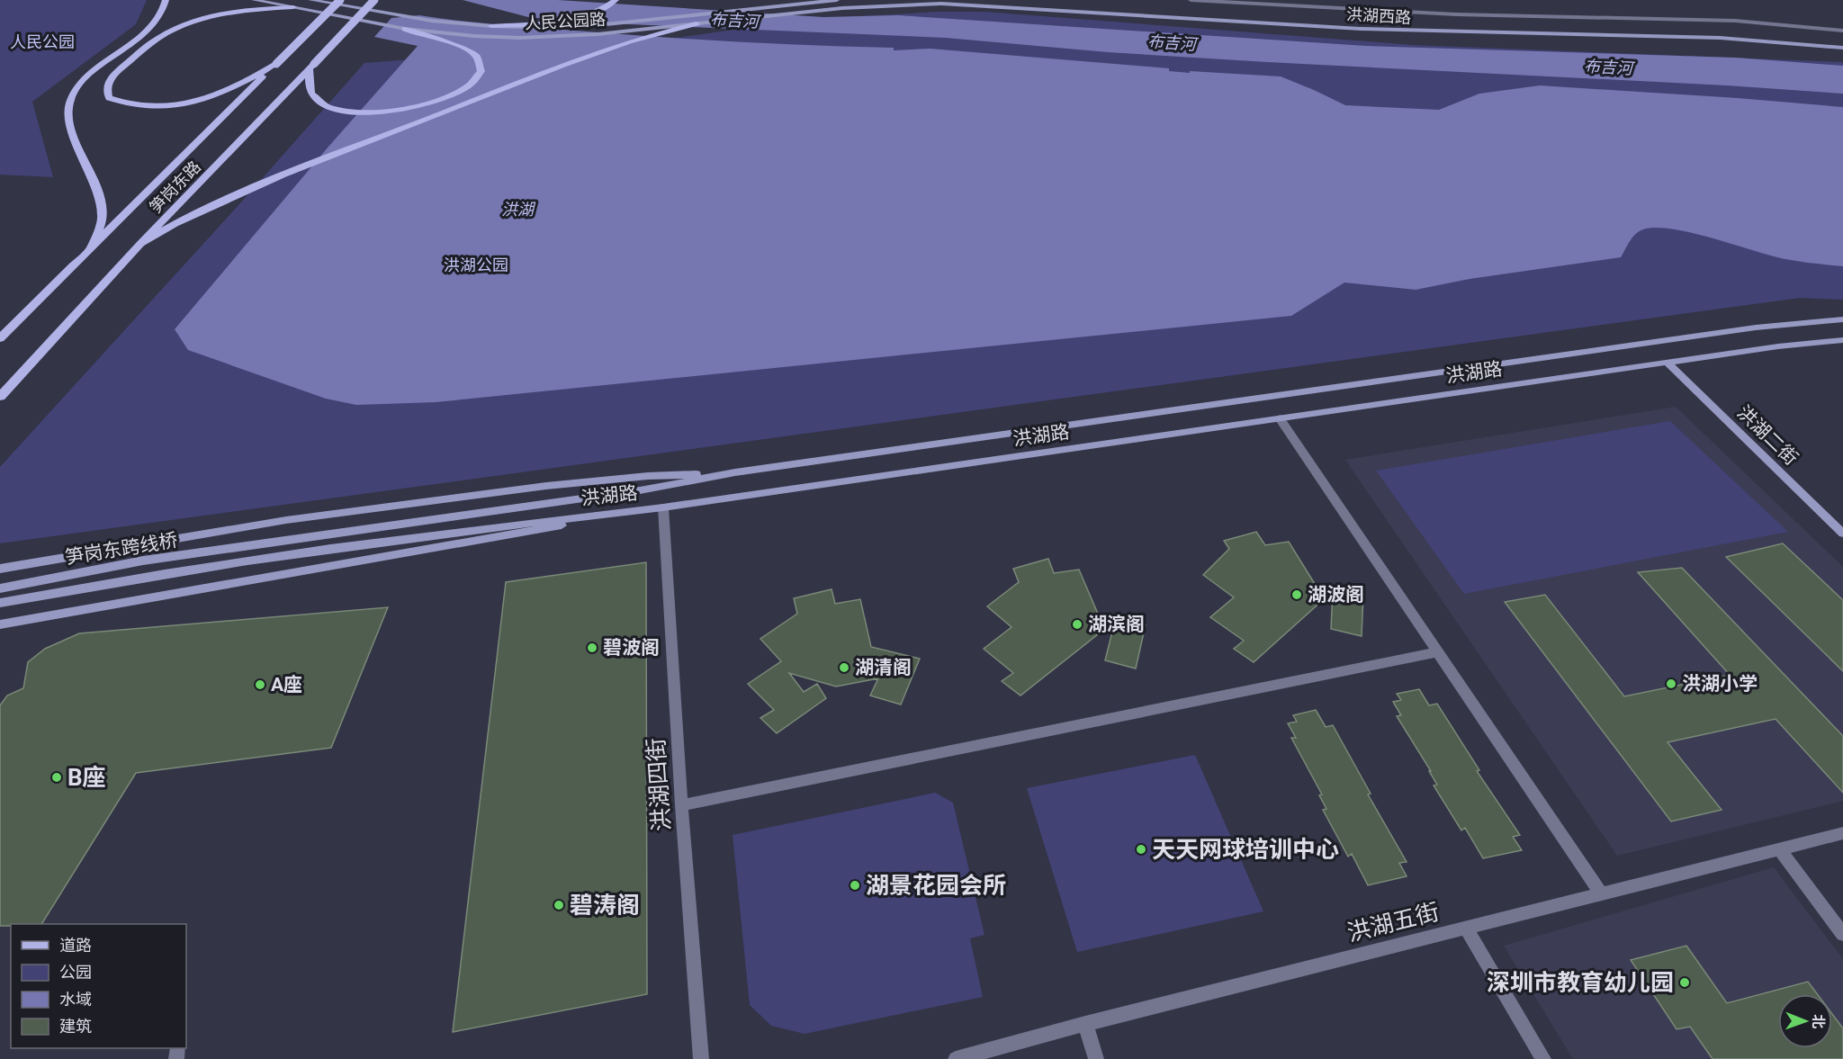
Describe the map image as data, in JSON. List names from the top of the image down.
{
  "streets": {
    "main road": ["笋岗东路"],
    "street": [
      "洪湖西路",
      "人民公园路",
      "洪湖路",
      "洪湖二街",
      "笋岗东跨线桥",
      "洪湖四街",
      "洪湖五街"
    ]
  },
  "crossings": [
    ["洪湖西路", "人民公园路"],
    ["洪湖路", "洪湖二街"],
    ["洪湖路", "笋岗东跨线桥"],
    ["洪湖路", "洪湖四街"]
  ],
  "water": ["布吉河", "洪湖"],
  "parks": ["人民公园", "洪湖公园"],
  "places": [
    "湖波阁",
    "湖滨阁",
    "碧波阁",
    "湖清阁",
    "洪湖小学",
    "A座",
    "B座",
    "天天网球培训中心",
    "湖景花园会所",
    "碧涛阁",
    "深圳市教育幼儿园"
  ],
  "legend": [
    "道路",
    "公园",
    "水域",
    "建筑"
  ],
  "north": "right"
}
